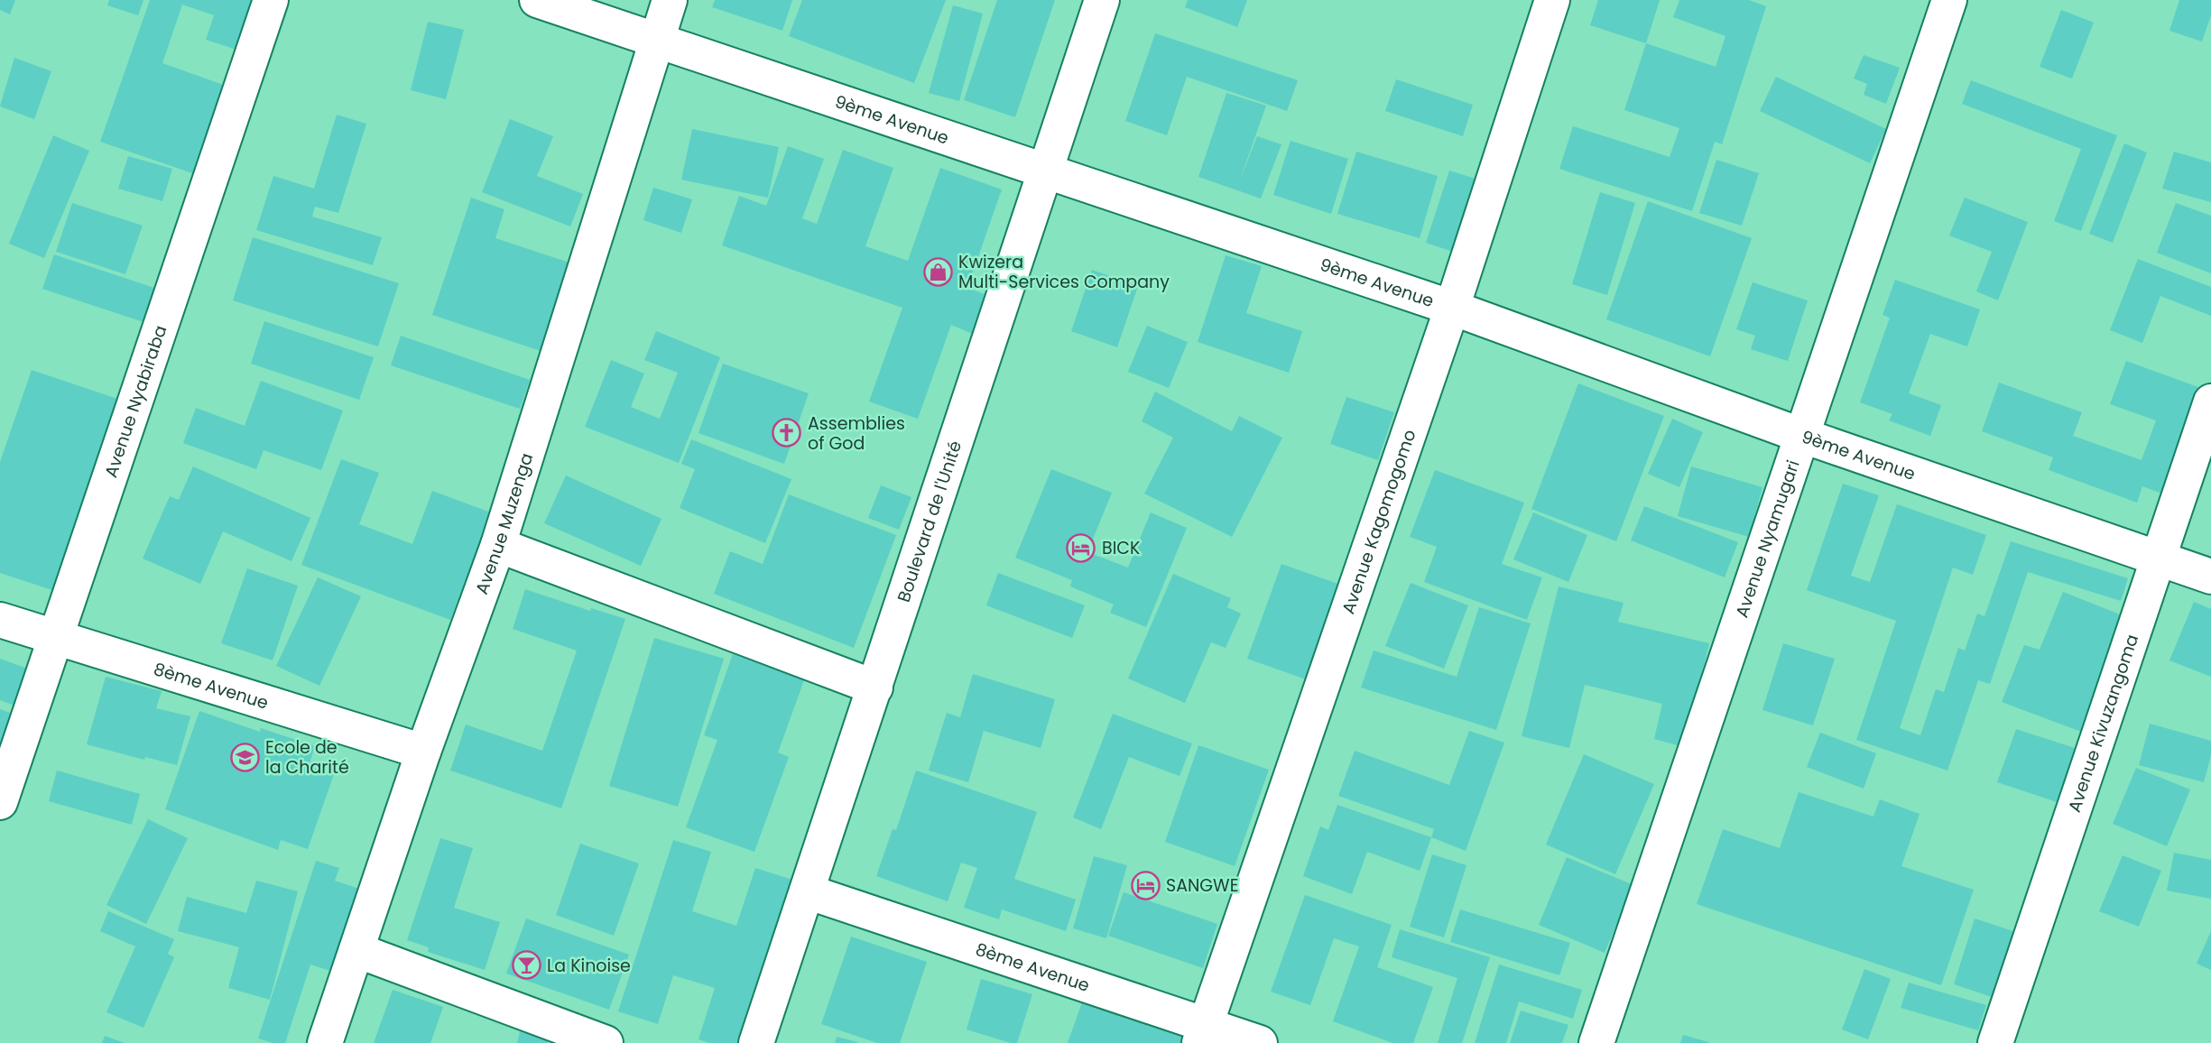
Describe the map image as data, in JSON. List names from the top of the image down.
{
  "streets": {
    "street": [
      "9ème Avenue",
      "Avenue Nyabiraba",
      "Boulevard de l'Unité",
      "Avenue Kagomogomo",
      "Avenue Muzenga",
      "Avenue Nyamugari",
      "8ème Avenue",
      "Avenue Kivuzangoma"
    ]
  },
  "crossings": [
    ["9ème Avenue", "Boulevard de l'Unité"],
    ["9ème Avenue", "Avenue Kagomogomo"],
    ["9ème Avenue", "Avenue Muzenga"],
    ["9ème Avenue", "Avenue Nyamugari"],
    ["9ème Avenue", "Avenue Kivuzangoma"],
    ["Avenue Nyabiraba", "8ème Avenue"],
    ["Boulevard de l'Unité", "8ème Avenue"],
    ["Avenue Kagomogomo", "8ème Avenue"],
    ["Avenue Muzenga", "8ème Avenue"]
  ],
  "places": {
    "shop": ["Kwizera Multi-Services Company"],
    "church": ["Assemblies of God"],
    "hotel": ["BICK", "SANGWE"],
    "school or university": ["Ecole de la Charité"],
    "bar": ["La Kinoise"]
  }
}
